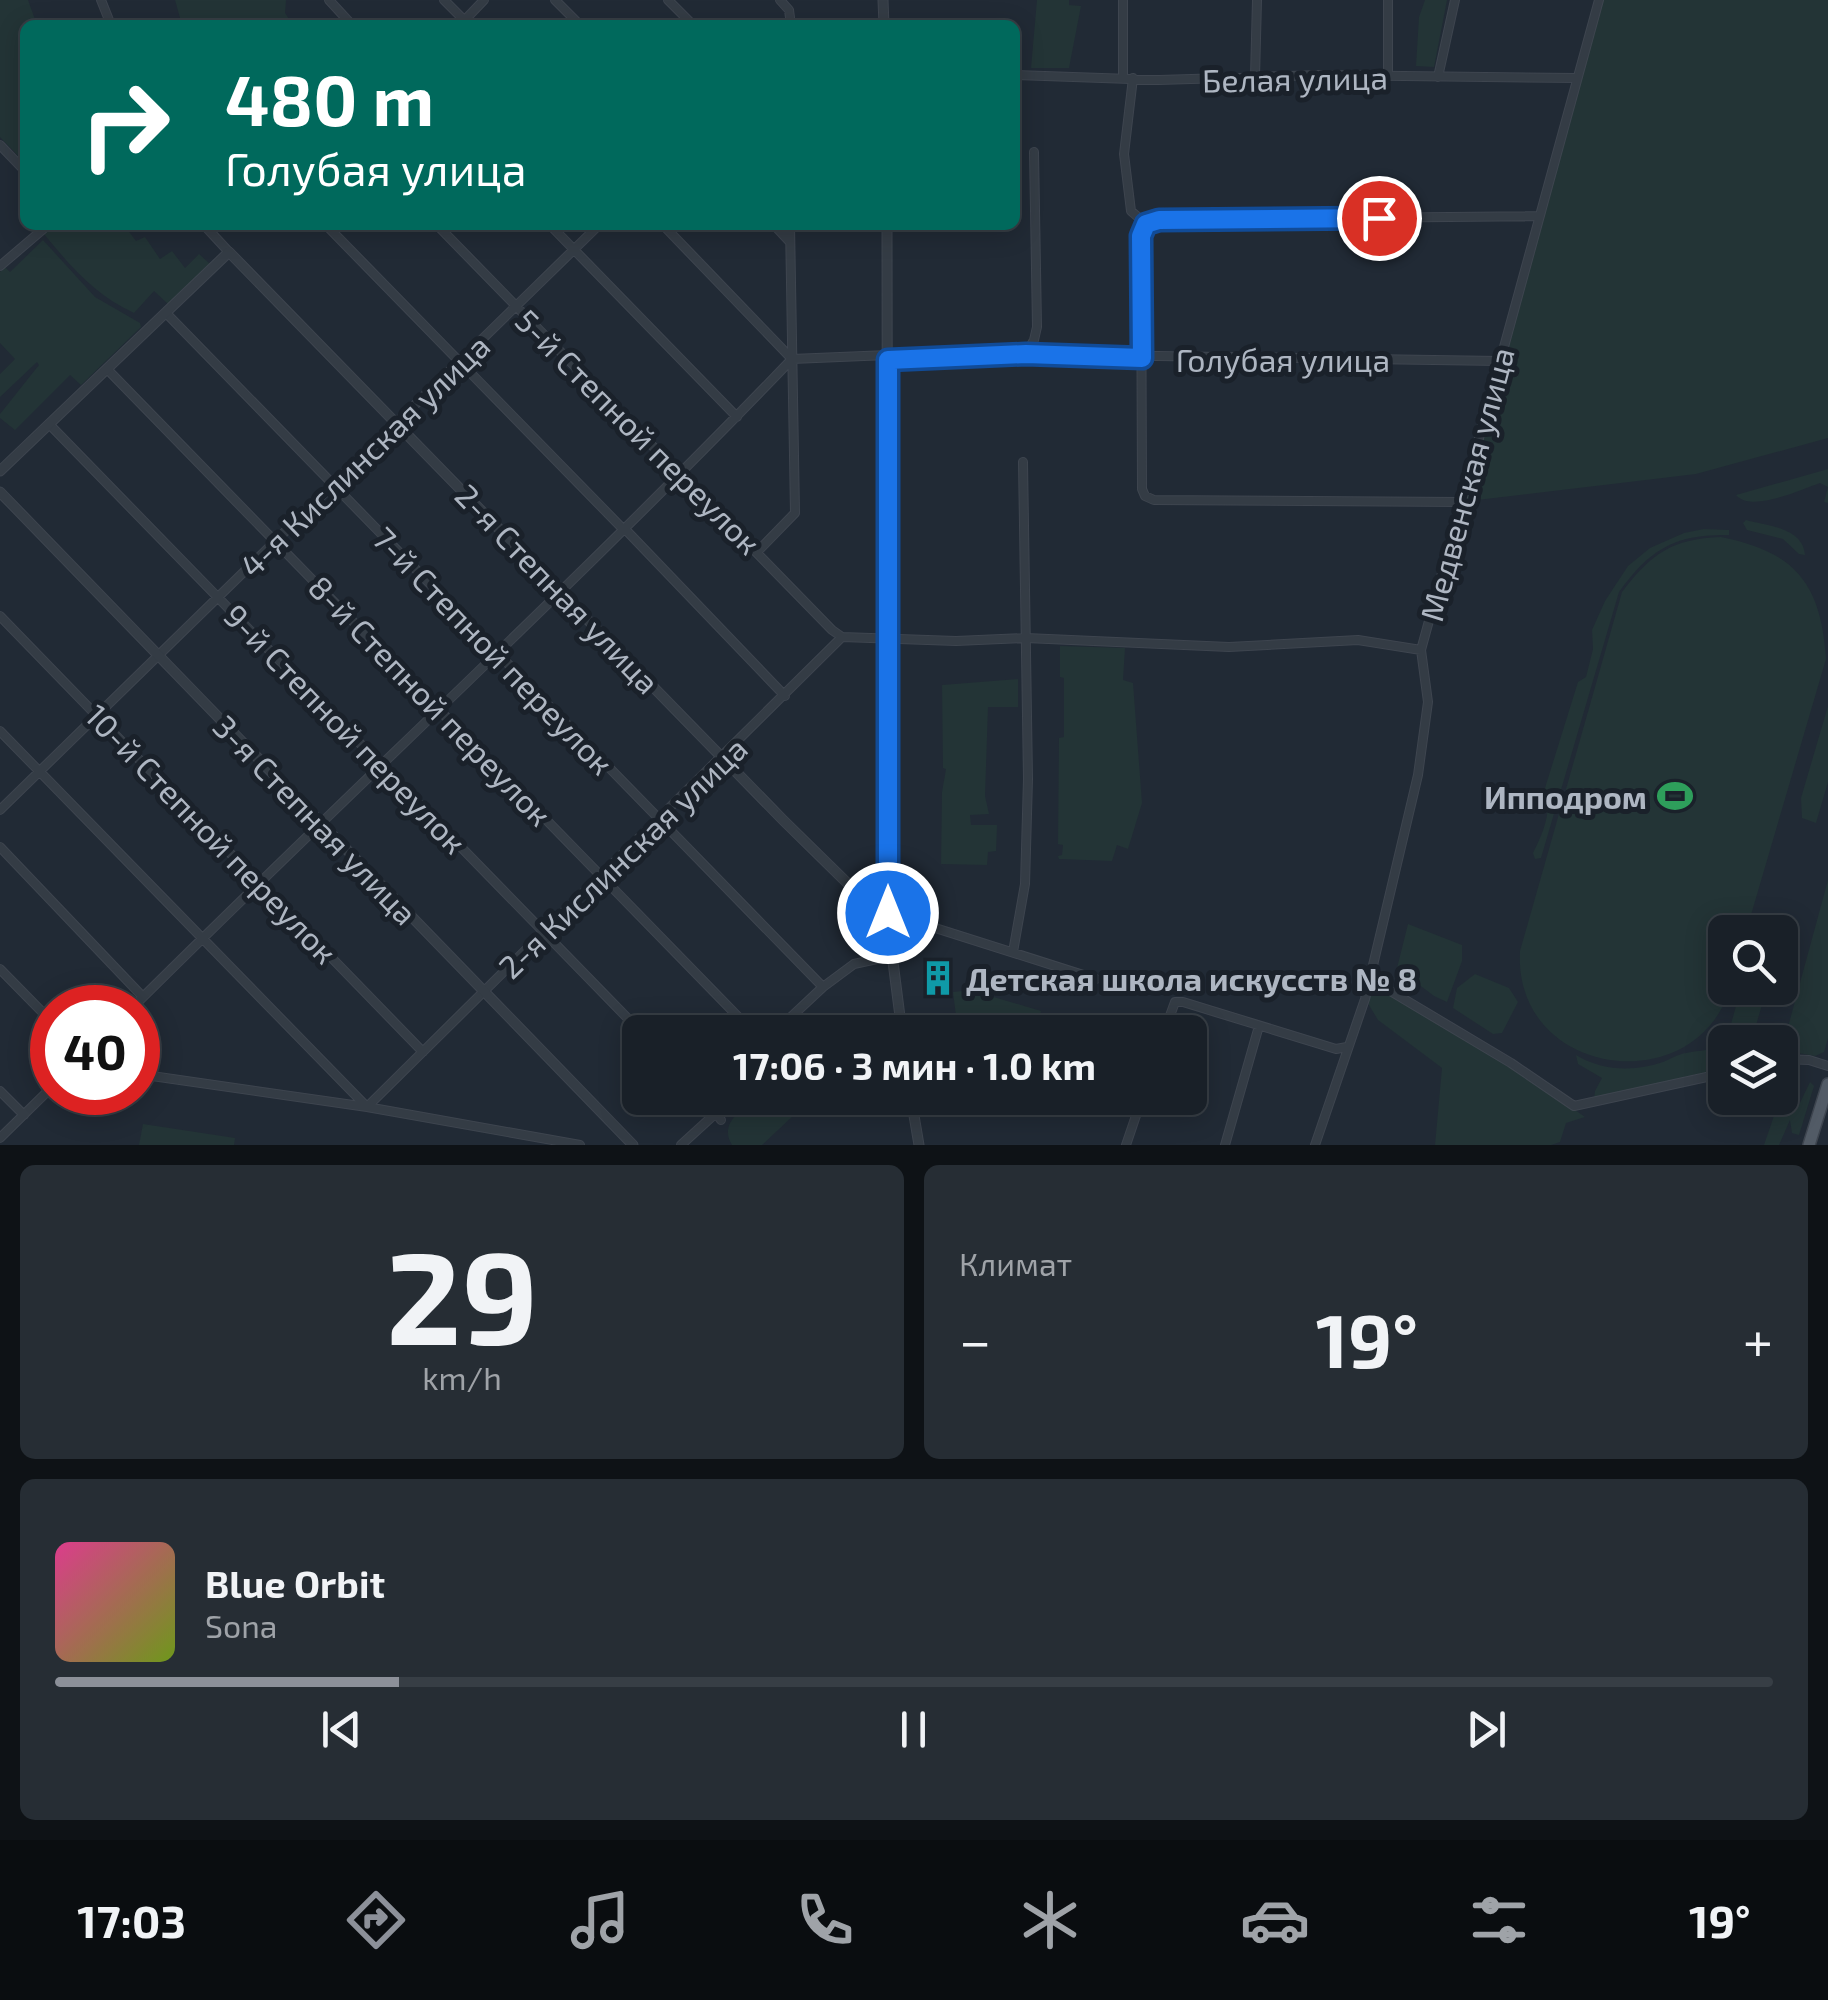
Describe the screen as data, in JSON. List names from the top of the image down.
{
  "streets": {
    "street": [
      "Белая улица",
      "Голубая улица",
      "5-й Степной переулок",
      "4-я Кислинская улица",
      "Медвенская улица",
      "2-я Степная улица",
      "7-й Степной переулок",
      "8-й Степной переулок",
      "9-й Степной переулок",
      "3-я Степная улица",
      "10-й Степной переулок",
      "2-я Кислинская улица"
    ]
  },
  "crossings": [
    ["Белая улица", "Медвенская улица"],
    ["Голубая улица", "Медвенская улица"],
    ["5-й Степной переулок", "4-я Кислинская улица"],
    ["5-й Степной переулок", "2-я Кислинская улица"],
    ["4-я Кислинская улица", "2-я Степная улица"],
    ["4-я Кислинская улица", "7-й Степной переулок"],
    ["4-я Кислинская улица", "8-й Степной переулок"],
    ["4-я Кислинская улица", "9-й Степной переулок"],
    ["4-я Кислинская улица", "3-я Степная улица"],
    ["4-я Кислинская улица", "10-й Степной переулок"],
    ["2-я Степная улица", "2-я Кислинская улица"],
    ["7-й Степной переулок", "2-я Кислинская улица"],
    ["8-й Степной переулок", "2-я Кислинская улица"],
    ["9-й Степной переулок", "2-я Кислинская улица"],
    ["3-я Степная улица", "2-я Кислинская улица"],
    ["10-й Степной переулок", "2-я Кислинская улица"]
  ],
  "places": {
    "sports": ["Ипподром"],
    "building": ["Детская школа искусств № 8"]
  },
  "page": {
    "turn": ["480 m", "Голубая улица"],
    "limit": "40",
    "trip": "17:06 · 3 мин · 1.0 km",
    "tile": [
      ["29", "km/h"],
      "Климат"
    ],
    "heat": ["−", "19°", "+"],
    "song": ["Blue Orbit", "Sona"],
    "tabs": ["17:03", "19°"]
  }
}
